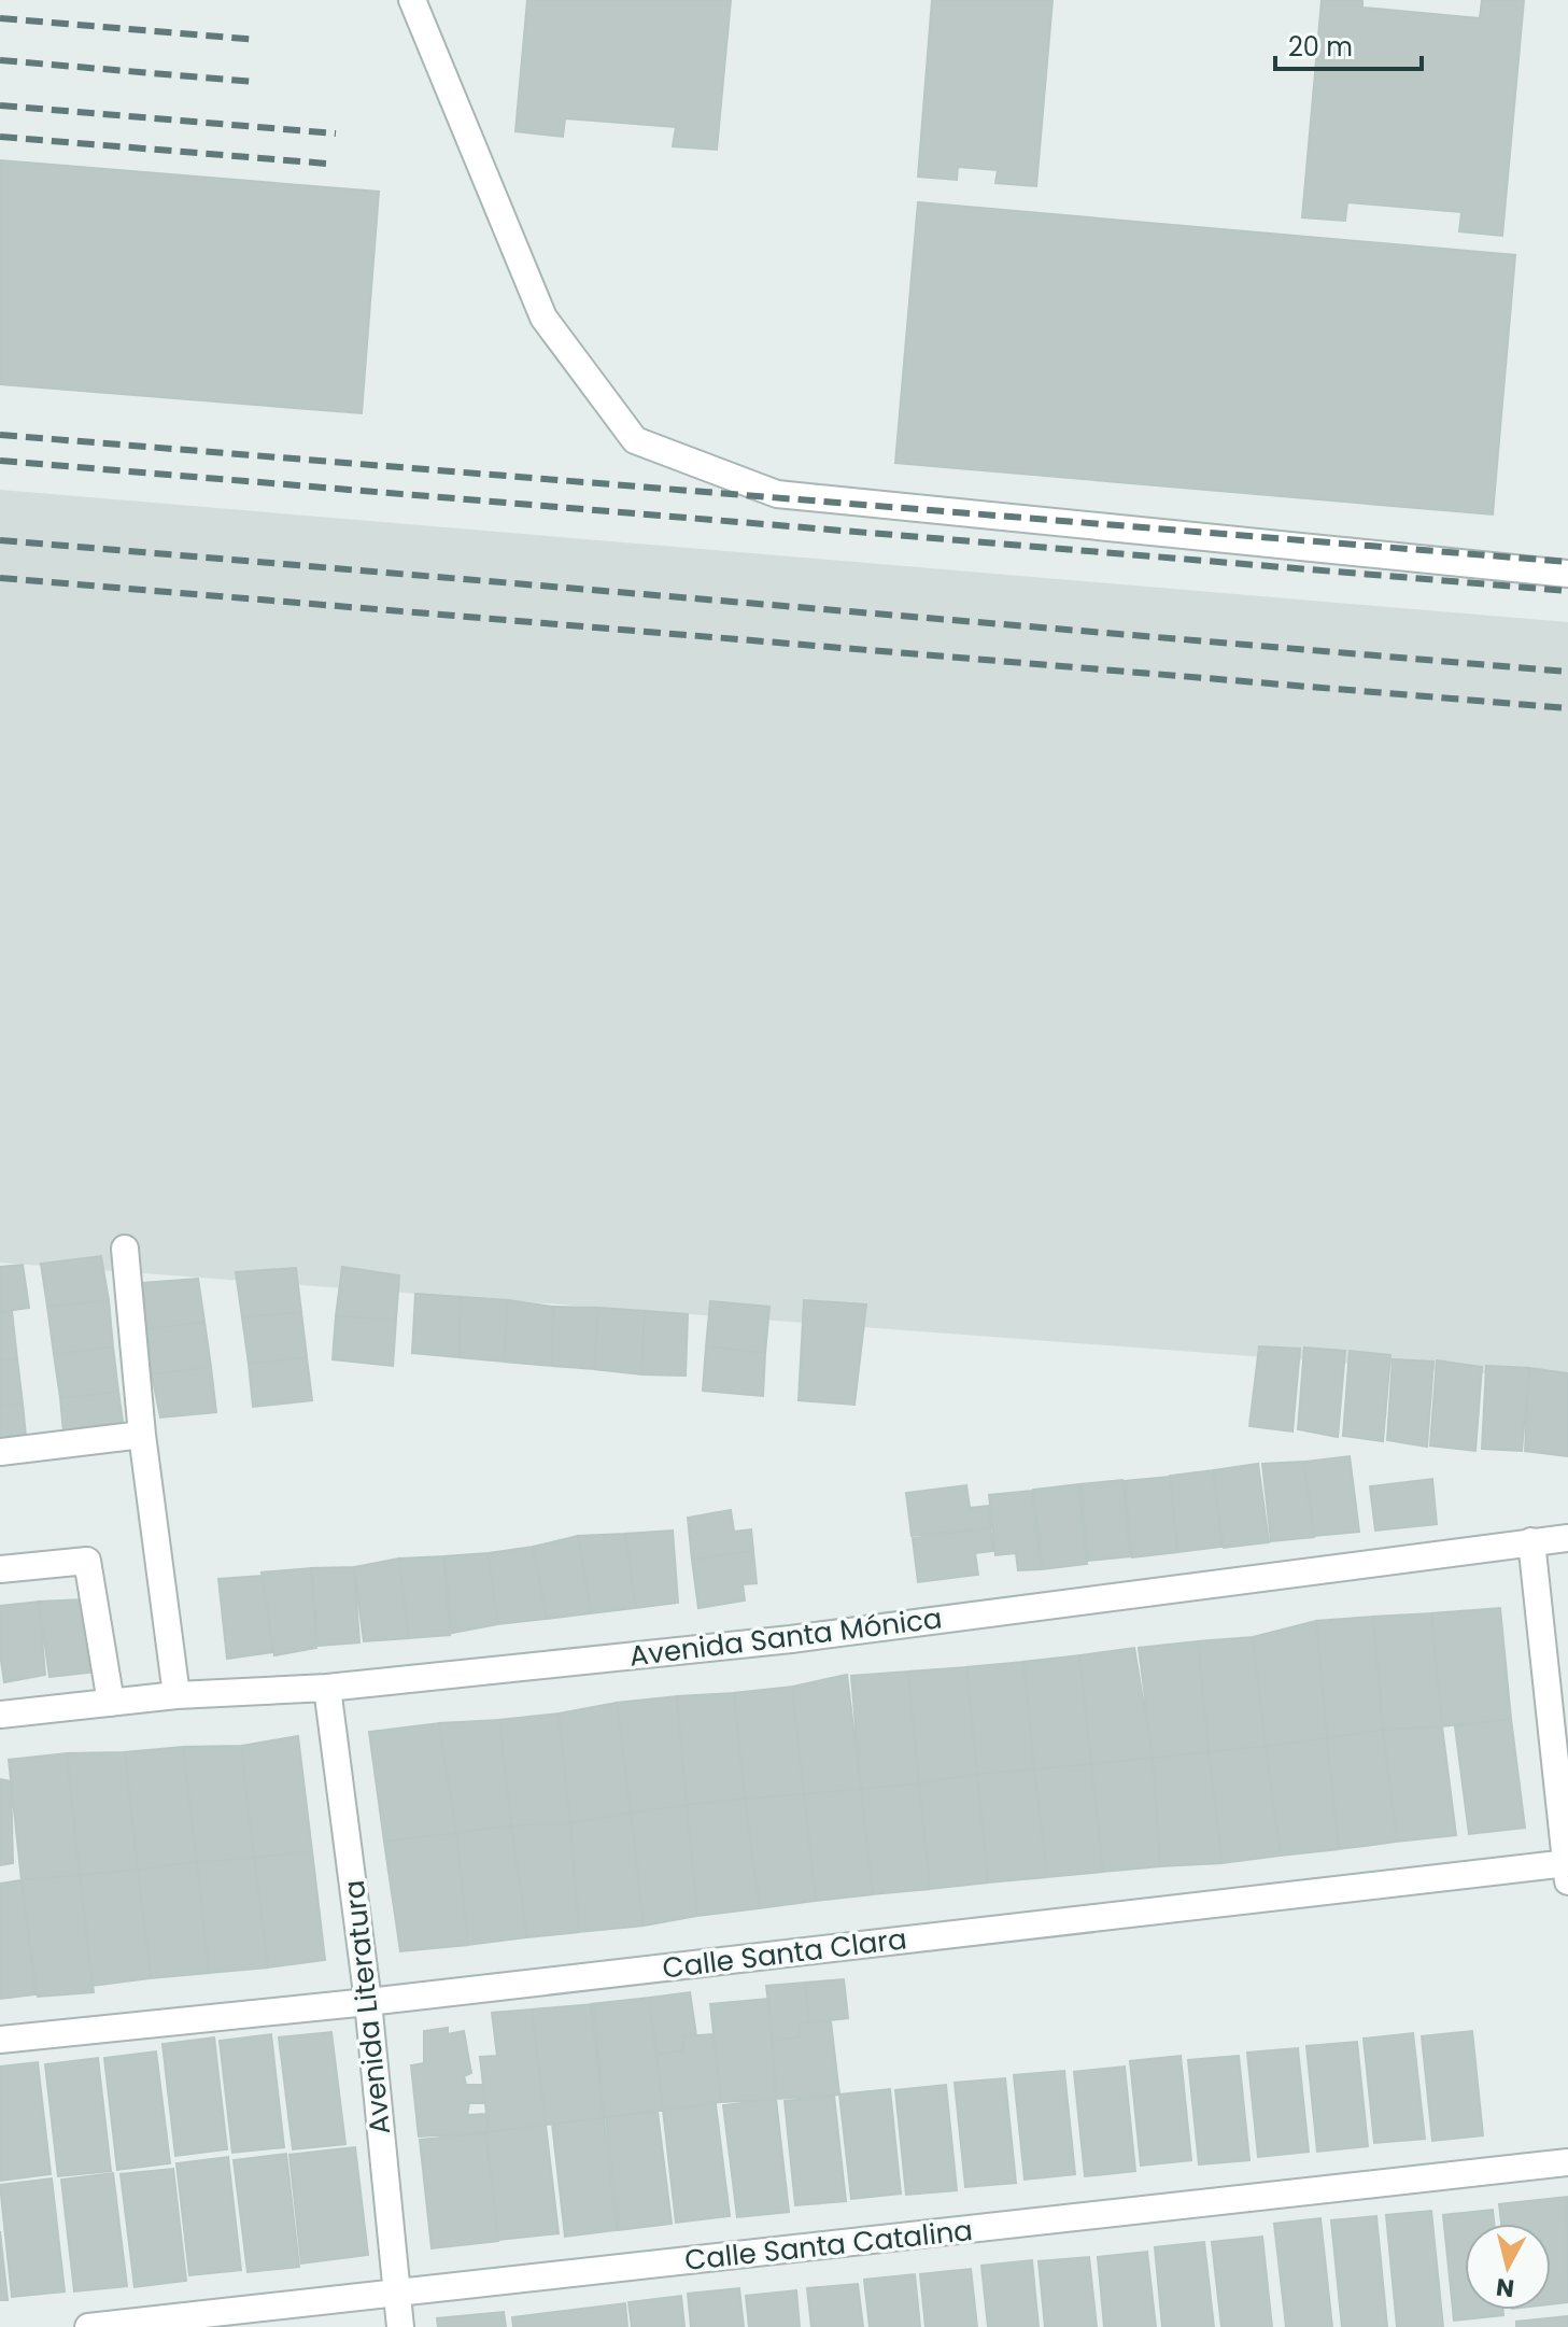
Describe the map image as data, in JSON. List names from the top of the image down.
{
  "streets": {
    "street": [
      "Avenida Santa Mónica",
      "Calle Santa Clara",
      "Avenida Literatura",
      "Calle Santa Catalina"
    ]
  },
  "crossings": [
    ["Avenida Santa Mónica", "Avenida Literatura"],
    ["Calle Santa Clara", "Avenida Literatura"],
    ["Avenida Literatura", "Calle Santa Catalina"]
  ],
  "scale_bar": "20 m",
  "north": "bottom"
}
